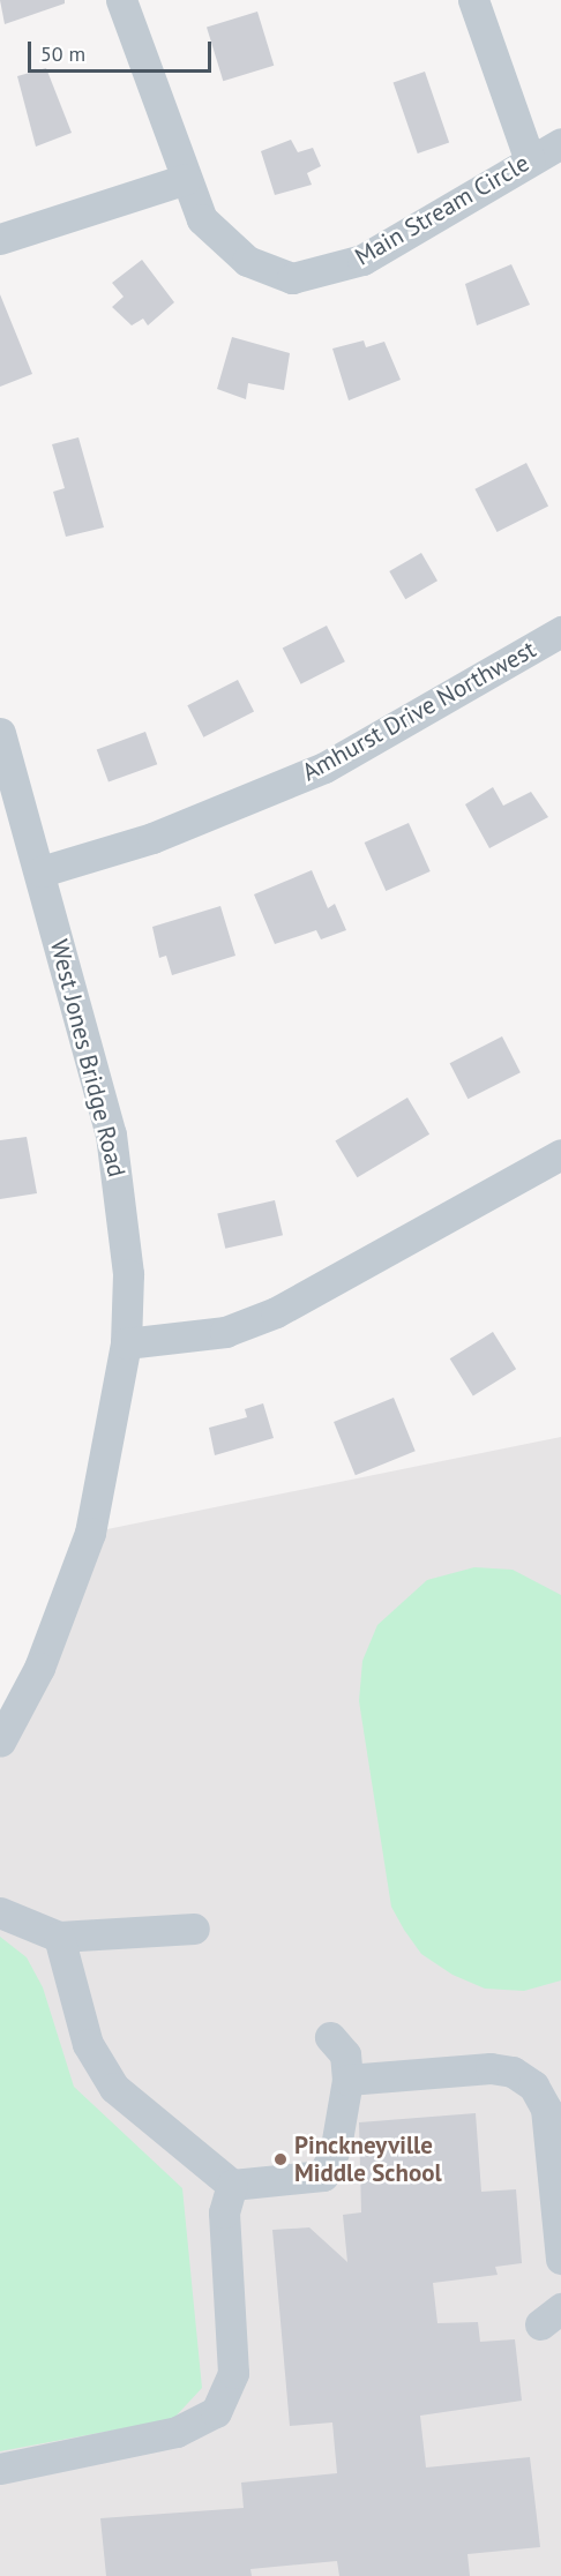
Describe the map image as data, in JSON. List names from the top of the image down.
{
  "streets": {
    "street": ["Main Stream Circle", "Amhurst Drive Northwest", "West Jones Bridge Road"]
  },
  "crossings": [
    ["Amhurst Drive Northwest", "West Jones Bridge Road"]
  ],
  "places": ["Pinckneyville Middle School"],
  "scale_bar": "50 m"
}
